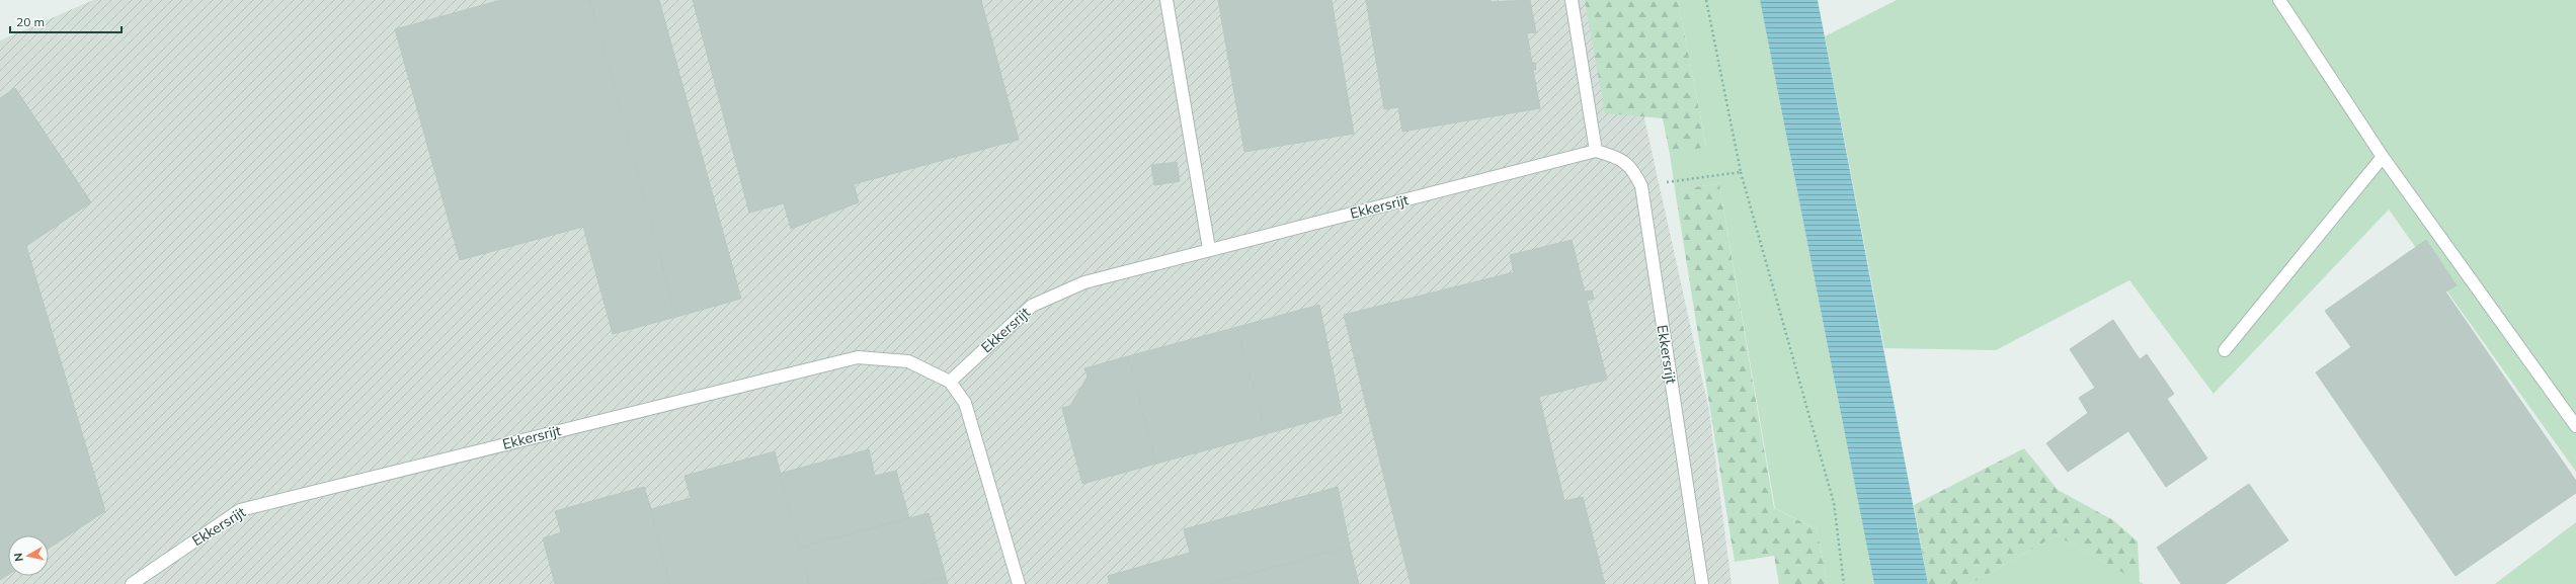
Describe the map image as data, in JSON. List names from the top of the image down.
{
  "streets": {
    "street": ["Ekkersrijt"]
  },
  "scale_bar": "20 m",
  "north": "left"
}
